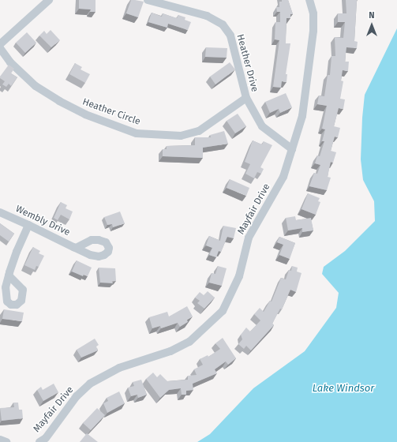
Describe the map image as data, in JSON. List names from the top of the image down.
{
  "streets": {
    "street": [
      "Heather Drive",
      "Heather Circle",
      "Mayfair Drive",
      "Wembly Drive"
    ]
  },
  "crossings": [
    ["Heather Drive", "Heather Circle"],
    ["Heather Drive", "Mayfair Drive"]
  ],
  "water": ["Lake Windsor"],
  "north": "top"
}
